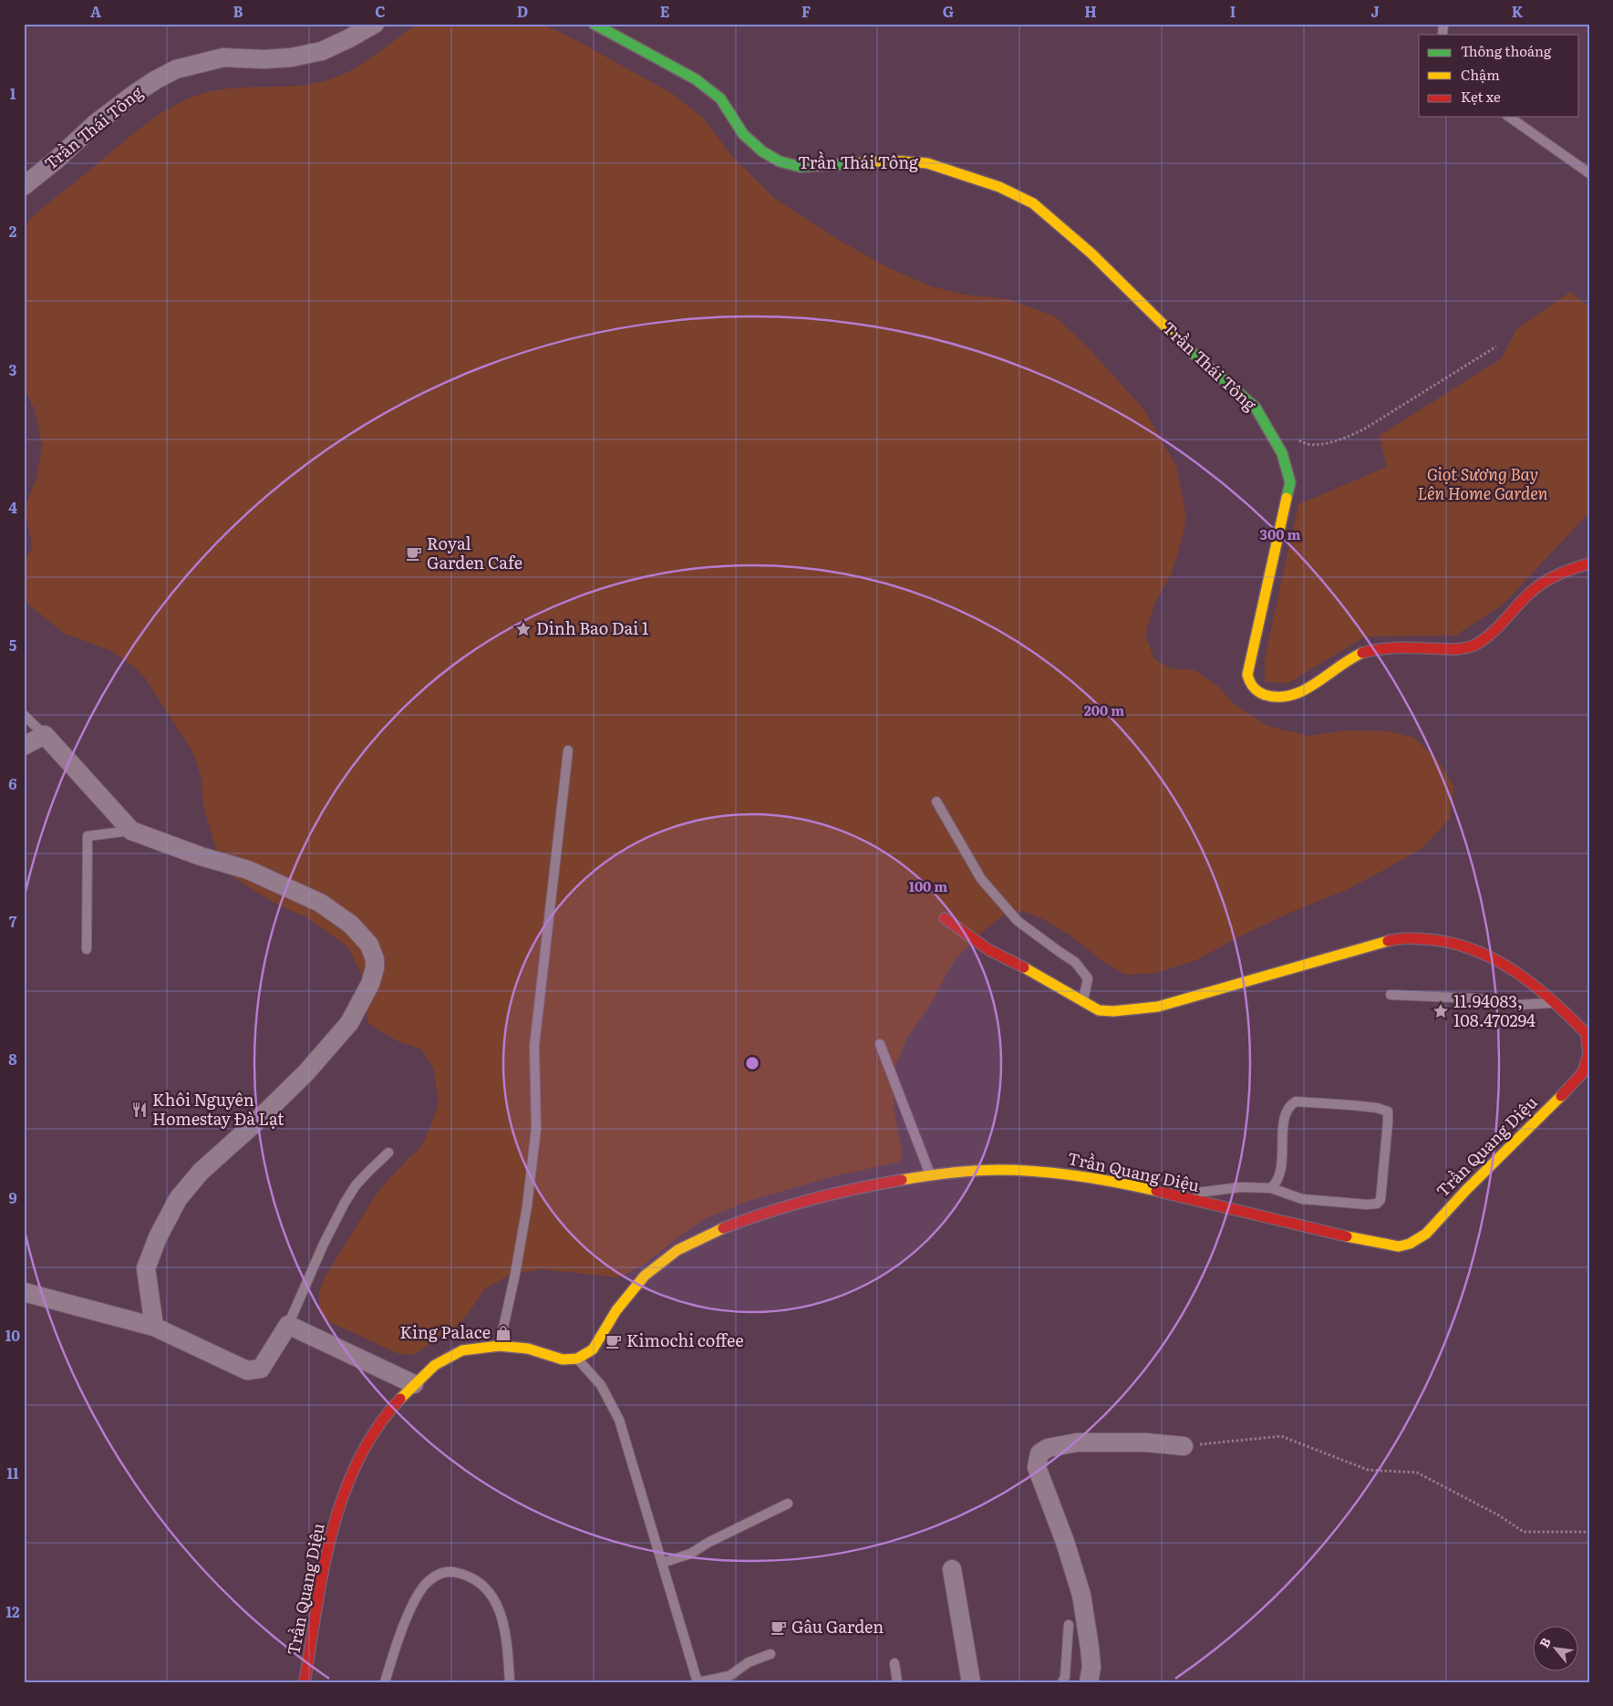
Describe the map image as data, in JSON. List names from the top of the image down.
{
  "streets": {
    "street": ["Trần Thái Tông", "Trần Quang Diệu"]
  },
  "parks": ["Giọt Sương Bay Lên Home Garden"],
  "places": {
    "cafe": ["Royal Garden Cafe", "Kimochi coffee", "Gâu Garden"],
    "place": ["Dinh Bao Dai 1", "11.94083, 108.470294"],
    "restaurant": ["Khôi Nguyên Homestay Đà Lạt"],
    "shop": ["King Palace"]
  },
  "legend": ["Thông thoáng", "Chậm", "Kẹt xe"],
  "north": "top left",
  "grid": {
    "columns": [
      "A",
      "B",
      "C",
      "D",
      "E",
      "F",
      "G",
      "H",
      "I",
      "J",
      "K"
    ],
    "rows": [
      "1",
      "2",
      "3",
      "4",
      "5",
      "6",
      "7",
      "8",
      "9",
      "10",
      "11",
      "12"
    ]
  },
  "rings": ["300 m", "200 m", "100 m"]
}
